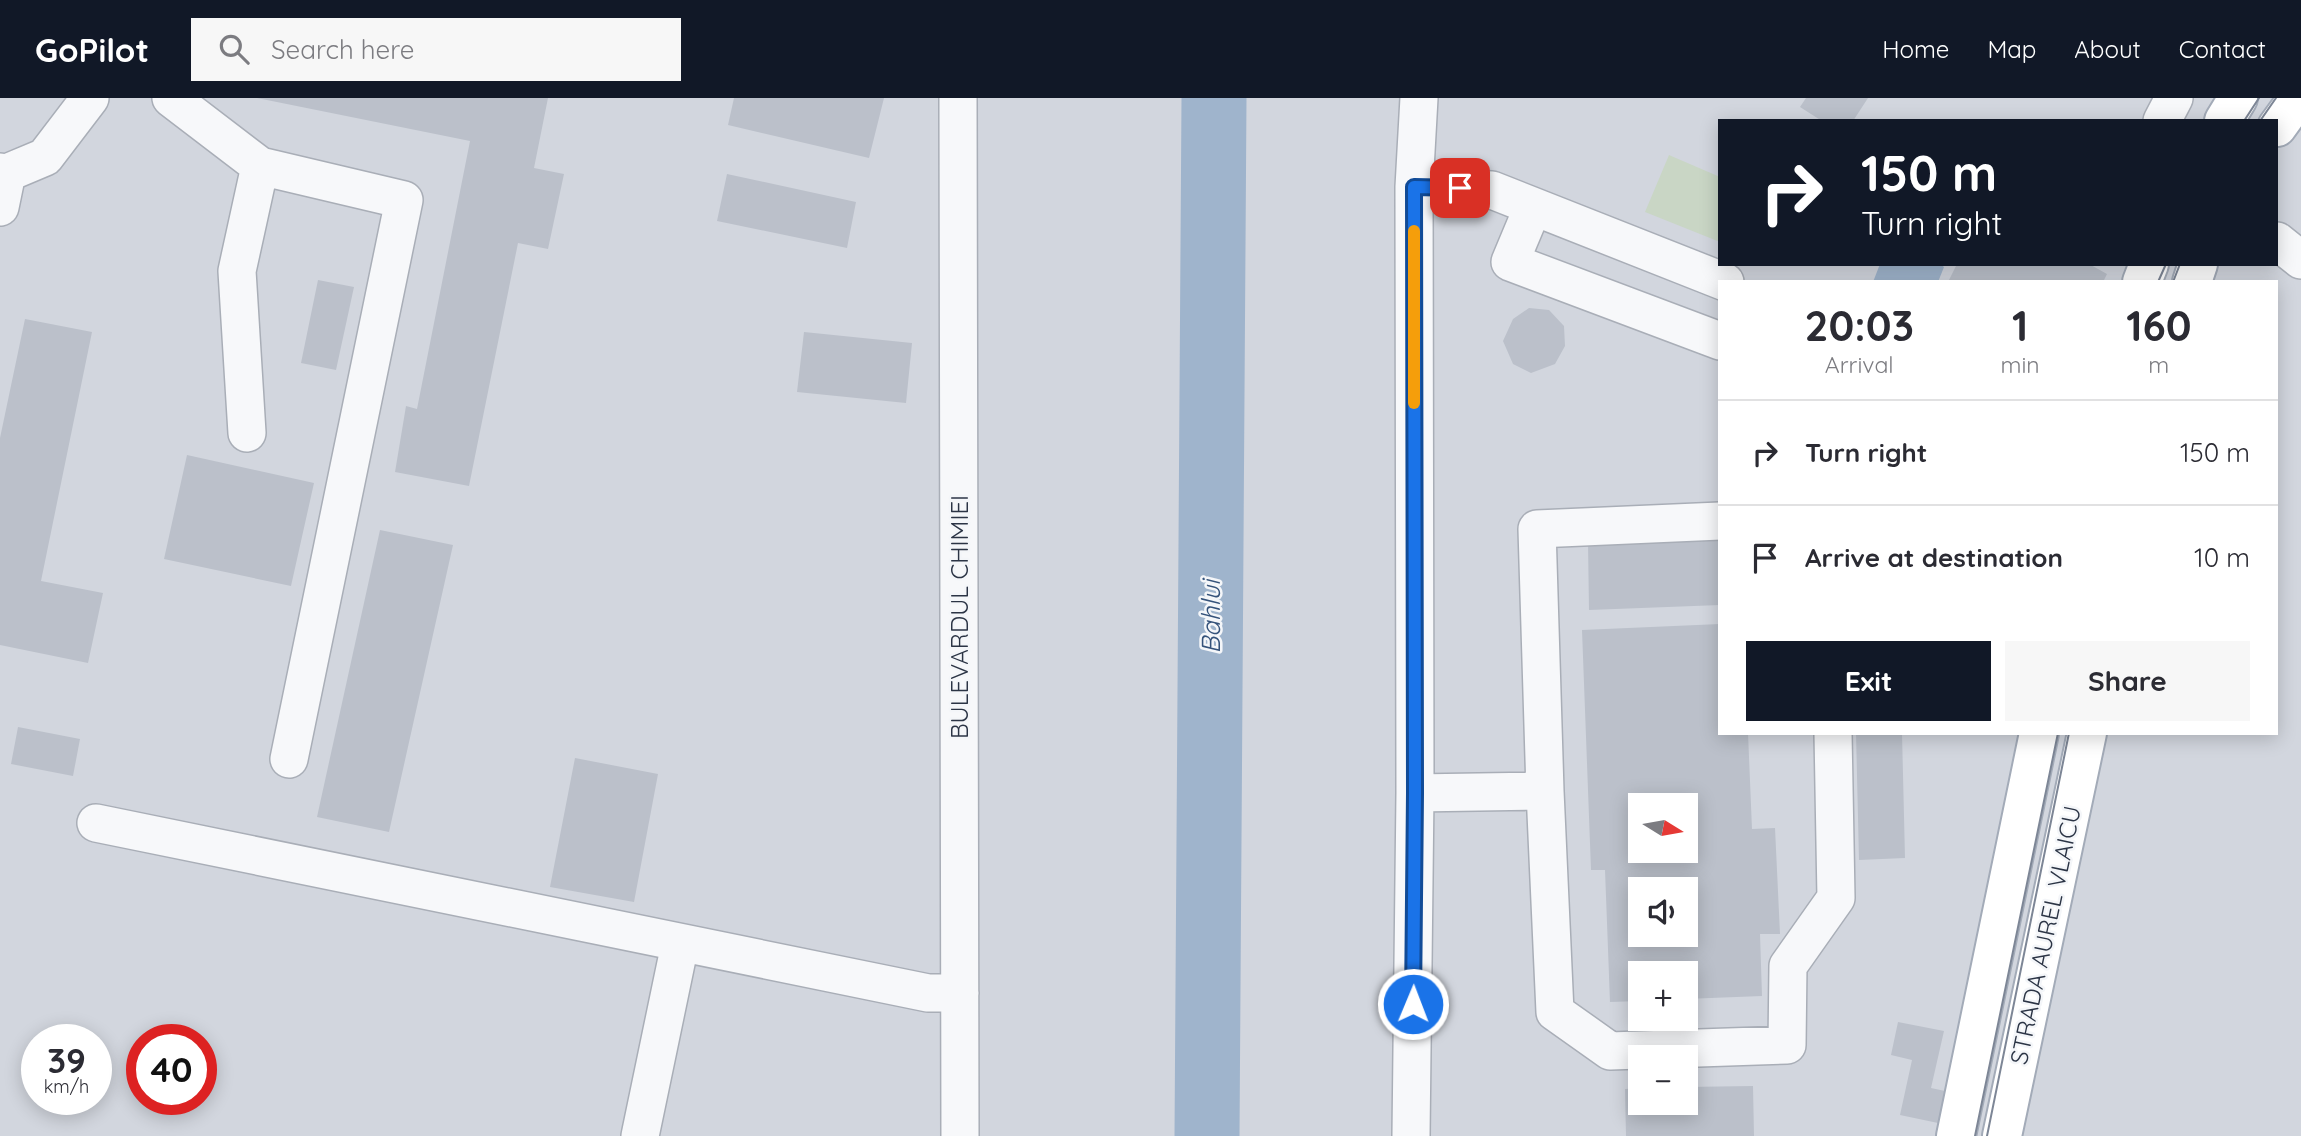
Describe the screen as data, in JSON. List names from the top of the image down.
{
  "streets": {
    "main road": ["STRADA AUREL VLAICU"],
    "street": ["BULEVARDUL CHIMIEI"]
  },
  "water": ["Bahlui"],
  "north": "right",
  "page": {
    "header": "GoPilot",
    "search": "Search here",
    "nav": [
      "Home",
      "Map",
      "About",
      "Contact"
    ],
    "turn": ["150 m", "Turn right"],
    "eta": [
      "20:03",
      "Arrival",
      "1",
      "min",
      "160",
      "m"
    ],
    "list": [
      {
        "name": "Turn right",
        "value": "150 m"
      },
      {
        "name": "Arrive at destination",
        "value": "10 m"
      }
    ],
    "buttons": ["Exit", "Share"],
    "map_buttons": ["+", "−"],
    "speed": "39 km/h",
    "limit": "40"
  }
}
